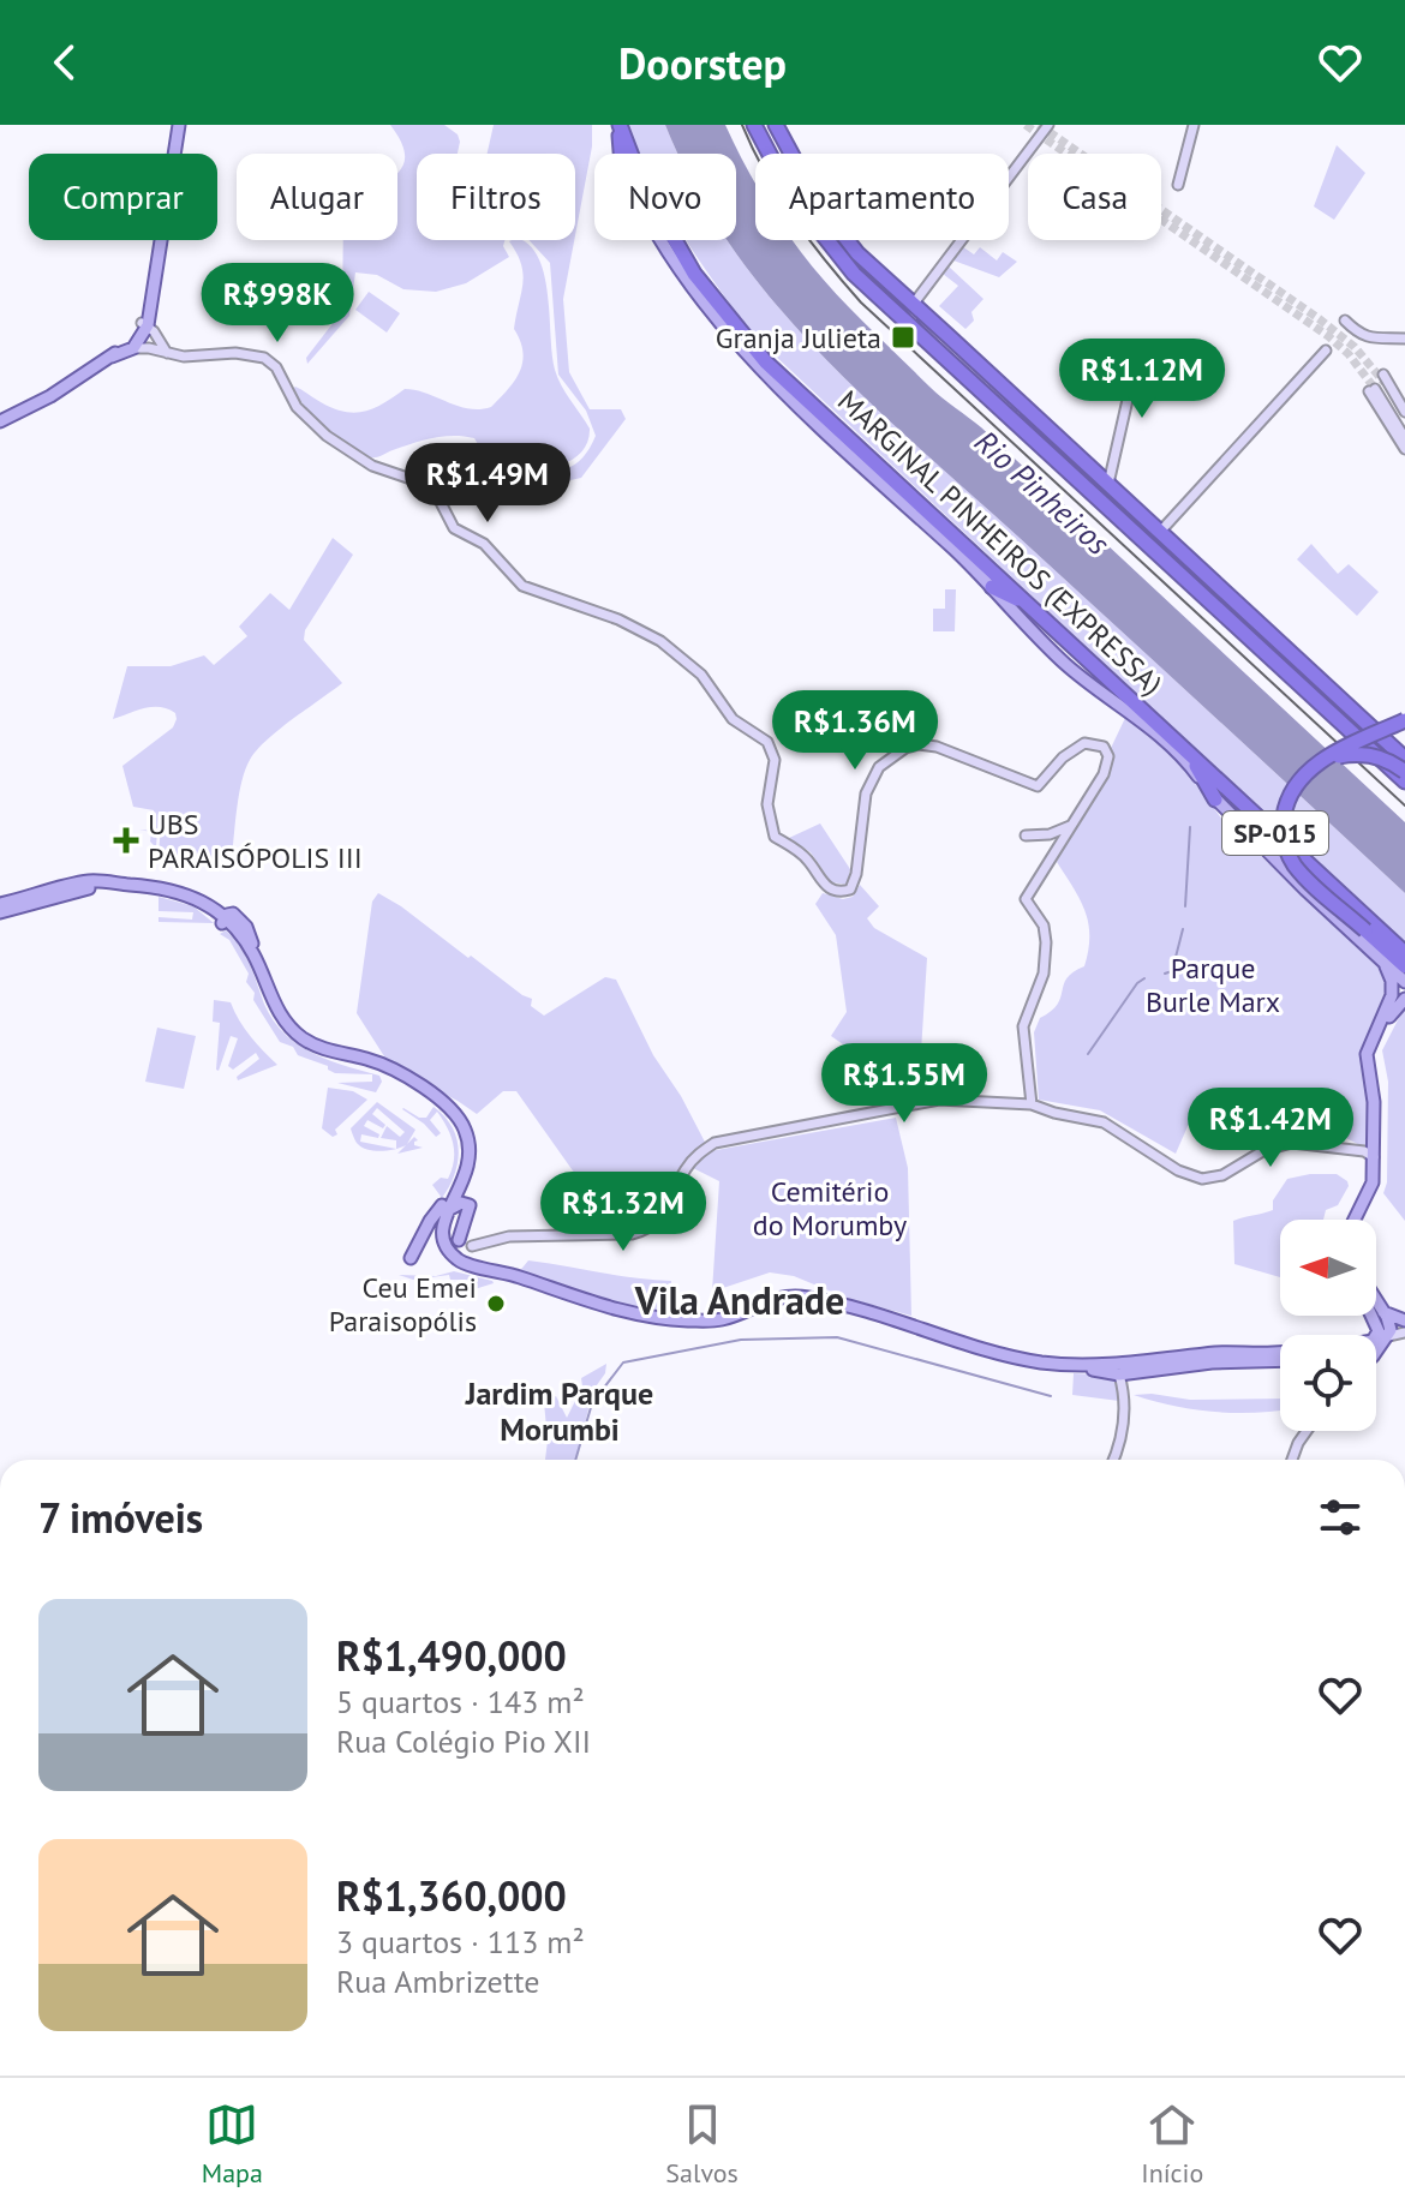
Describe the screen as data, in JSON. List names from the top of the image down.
{
  "streets": {
    "highway": ["MARGINAL PINHEIROS (EXPRESSA)", "SP-015"]
  },
  "districts": ["Vila Andrade", "Jardim Parque Morumbi"],
  "water": ["Rio Pinheiros"],
  "parks": ["Parque Burle Marx", "Cemitério do Morumby"],
  "places": {
    "transit": ["Granja Julieta"],
    "health": ["UBS PARAISÓPOLIS III"],
    "other": ["Ceu Emei Paraisopólis"]
  },
  "north": "left",
  "page": {
    "header": "Doorstep",
    "chip": [
      "Comprar",
      "Alugar",
      "Filtros",
      "Novo",
      "Apartamento",
      "Casa"
    ],
    "price": [
      "R$998K",
      "R$1.12M",
      "R$1.49M",
      "R$1.36M",
      "R$1.55M",
      "R$1.42M",
      "R$1.32M"
    ],
    "heading": "7 imóveis",
    "list": [
      {
        "name": "R$1,490,000",
        "note": "5 quartos · 143 m² · Rua Colégio Pio XII"
      },
      {
        "name": "R$1,360,000",
        "note": "3 quartos · 113 m² · Rua Ambrizette"
      }
    ],
    "tabs": ["Mapa", "Salvos", "Início"]
  }
}
